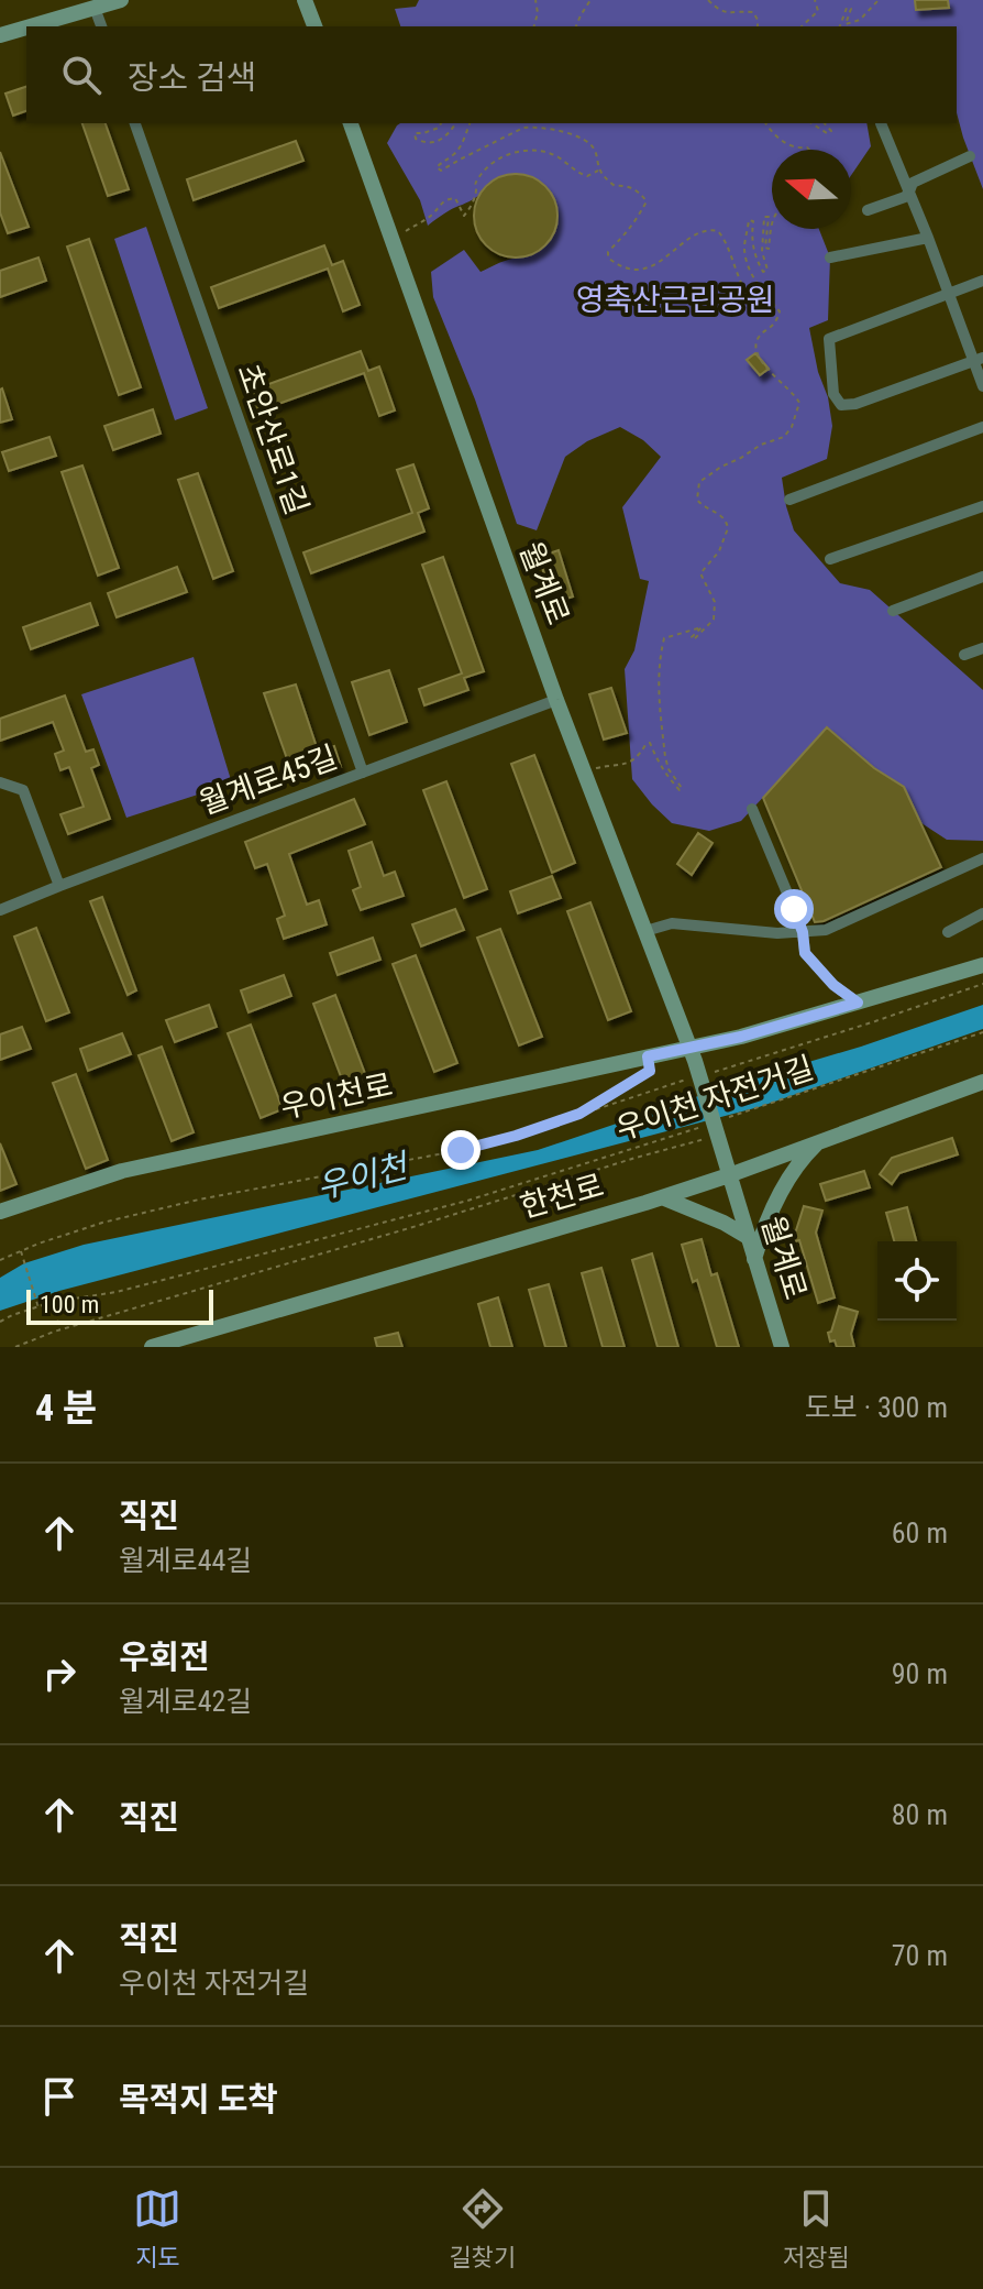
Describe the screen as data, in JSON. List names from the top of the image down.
{
  "streets": {
    "main road": ["월계로", "우이천로", "한천로"],
    "street": ["초안산로1길", "월계로45길"],
    "path": ["우이천 자전거길"]
  },
  "crossings": [
    ["초안산로1길", "월계로45길"],
    ["월계로", "월계로45길"],
    ["월계로", "우이천로"],
    ["월계로", "우이천 자전거길"],
    ["월계로", "한천로"],
    ["우이천로", "우이천 자전거길"]
  ],
  "water": ["우이천"],
  "parks": ["영축산근린공원"],
  "scale_bar": "100 m",
  "north": "left",
  "page": {
    "search": "장소 검색",
    "scale": "100 m",
    "heading": ["4 분", "도보 · 300 m"],
    "list": [
      ["직진", "월계로44길", "60 m"],
      ["우회전", "월계로42길", "90 m"],
      ["직진", "80 m"],
      ["직진", "우이천 자전거길", "70 m"],
      "목적지 도착"
    ],
    "nav": ["지도", "길찾기", "저장됨"]
  }
}
